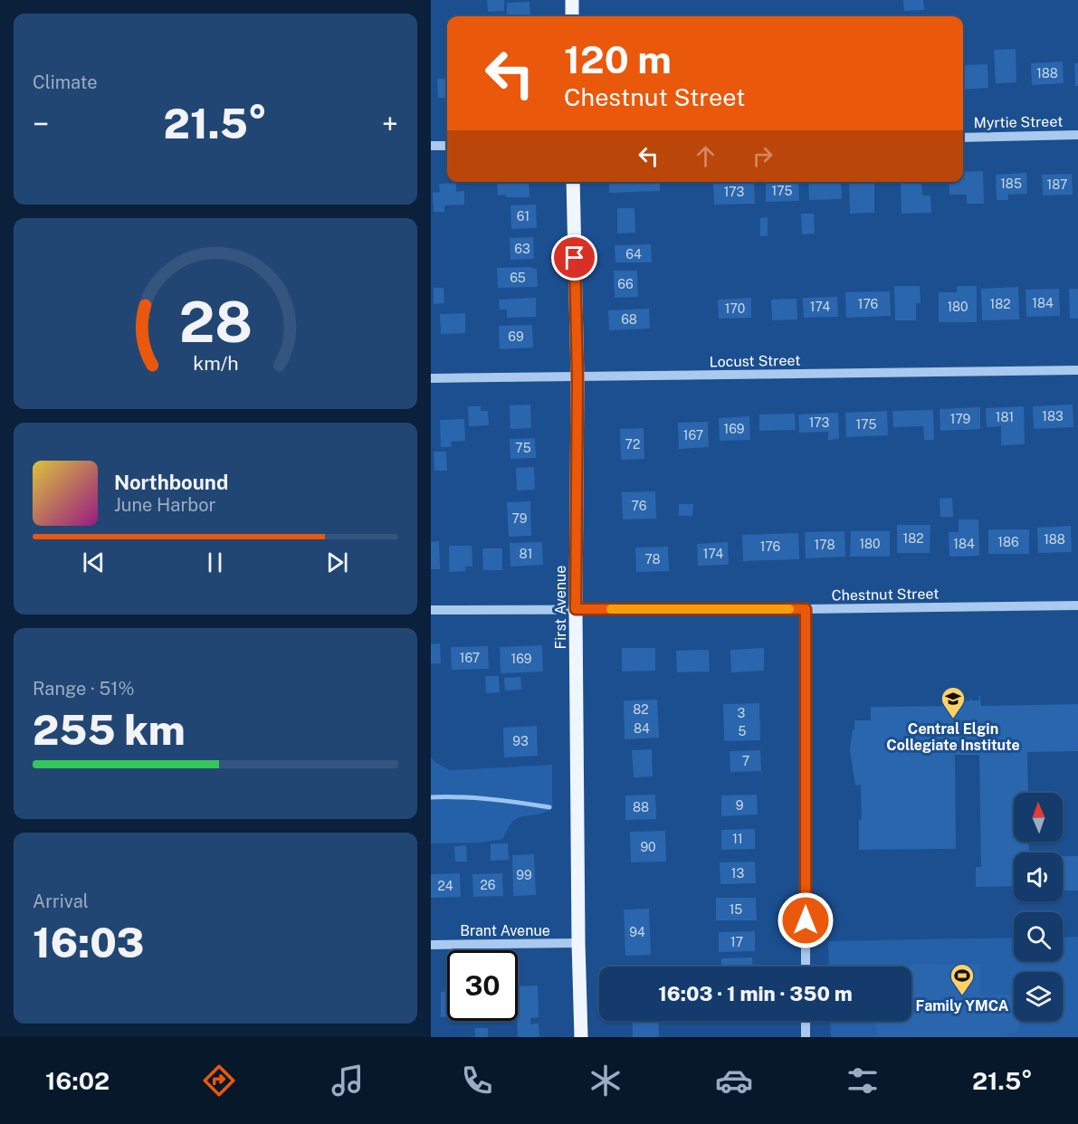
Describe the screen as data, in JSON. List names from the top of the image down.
{
  "streets": {
    "main road": ["First Avenue"],
    "street": [
      "Myrtie Street",
      "Locust Street",
      "Chestnut Street",
      "Brant Avenue"
    ]
  },
  "crossings": [
    ["Locust Street", "First Avenue"],
    ["Chestnut Street", "First Avenue"],
    ["First Avenue", "Brant Avenue"]
  ],
  "places": {
    "school or university": ["Central Elgin Collegiate Institute"],
    "sports": ["Family YMCA"]
  },
  "house_numbers": [
    "188",
    "185",
    "187",
    "175",
    "173",
    "61",
    "63",
    "64",
    "65",
    "66",
    "184",
    "176",
    "182",
    "174",
    "180",
    "170",
    "68",
    "69",
    "183",
    "181",
    "179",
    "173",
    "175",
    "169",
    "167",
    "72",
    "75",
    "76",
    "79",
    "182",
    "188",
    "186",
    "180",
    "184",
    "178",
    "176",
    "81",
    "174",
    "78",
    "167",
    "169",
    "82",
    "3",
    "84",
    "5",
    "93",
    "7",
    "9",
    "88",
    "11",
    "90",
    "13",
    "99",
    "26",
    "24",
    "15",
    "94",
    "17"
  ],
  "north": "top",
  "page": {
    "tile": [
      "Climate",
      ["Range · 51%", "255 km"],
      ["Arrival", "16:03"]
    ],
    "turn": ["120 m", "Chestnut Street"],
    "heat": ["−", "21.5°", "+"],
    "song": ["Northbound", "June Harbor"],
    "limit": "30",
    "trip": "16:03 · 1 min · 350 m",
    "tabs": ["16:02", "21.5°"],
    "gauge": ["28", "km/h"]
  }
}
